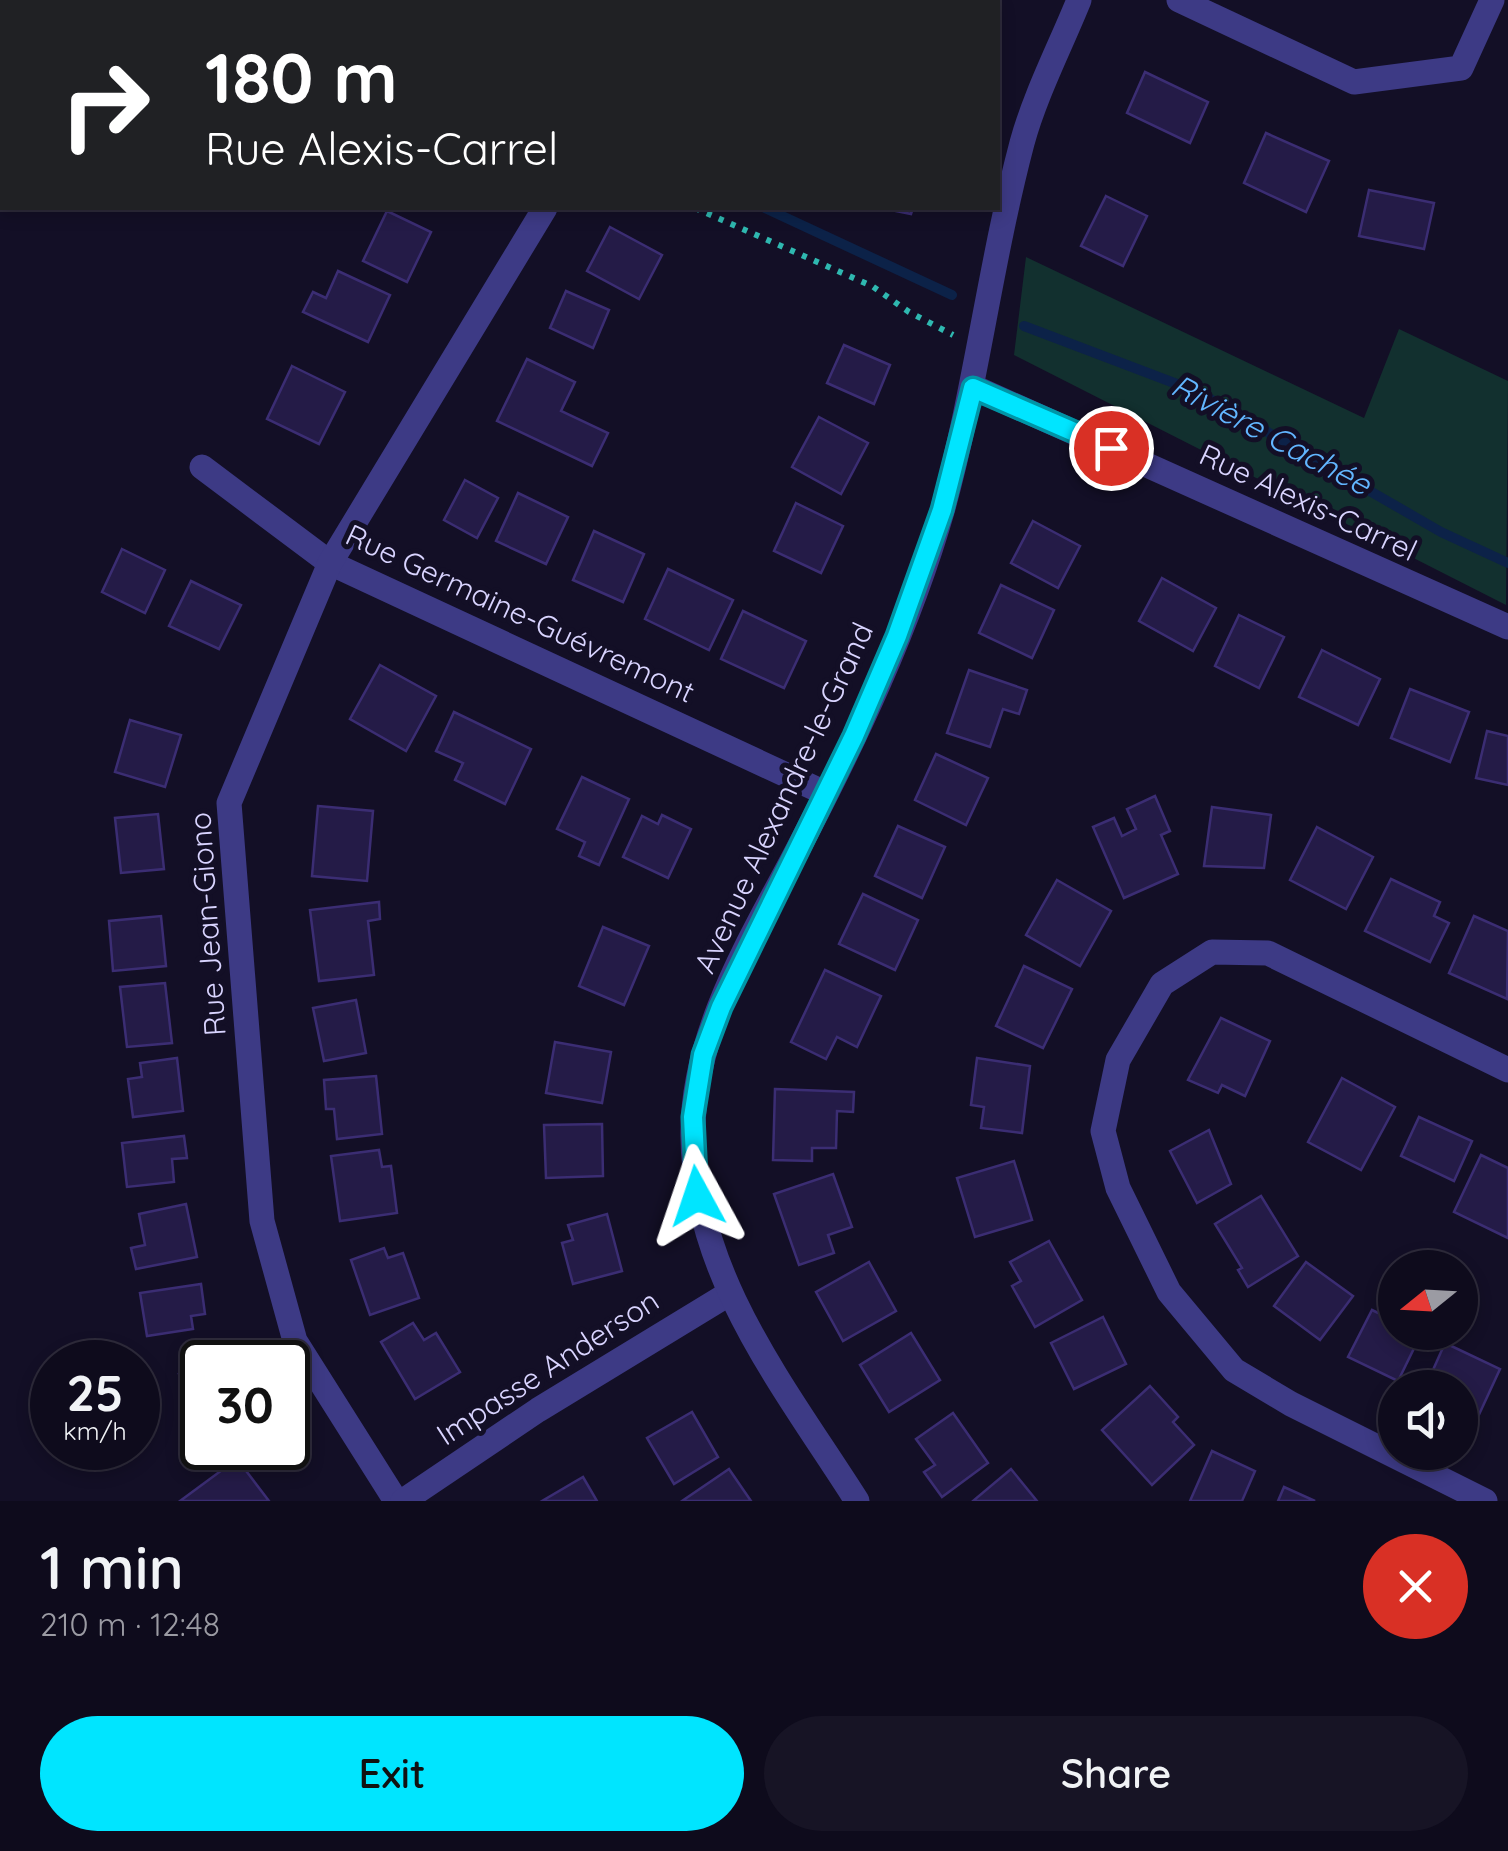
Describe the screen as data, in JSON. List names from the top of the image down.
{
  "streets": {
    "street": [
      "Rue Alexis-Carrel",
      "Rue Germaine-Guévremont",
      "Avenue Alexandre-le-Grand",
      "Rue Jean-Giono",
      "Impasse Anderson"
    ]
  },
  "crossings": [
    ["Rue Alexis-Carrel", "Avenue Alexandre-le-Grand"],
    ["Rue Germaine-Guévremont", "Avenue Alexandre-le-Grand"],
    ["Rue Germaine-Guévremont", "Rue Jean-Giono"],
    ["Avenue Alexandre-le-Grand", "Impasse Anderson"],
    ["Rue Jean-Giono", "Impasse Anderson"]
  ],
  "water": ["Rivière Cachée"],
  "north": "left",
  "page": {
    "turn": ["180 m", "Rue Alexis-Carrel"],
    "speed": "25 km/h",
    "limit": "30",
    "heading": ["1 min", "210 m · 12:48"],
    "buttons": ["Exit", "Share"]
  }
}
